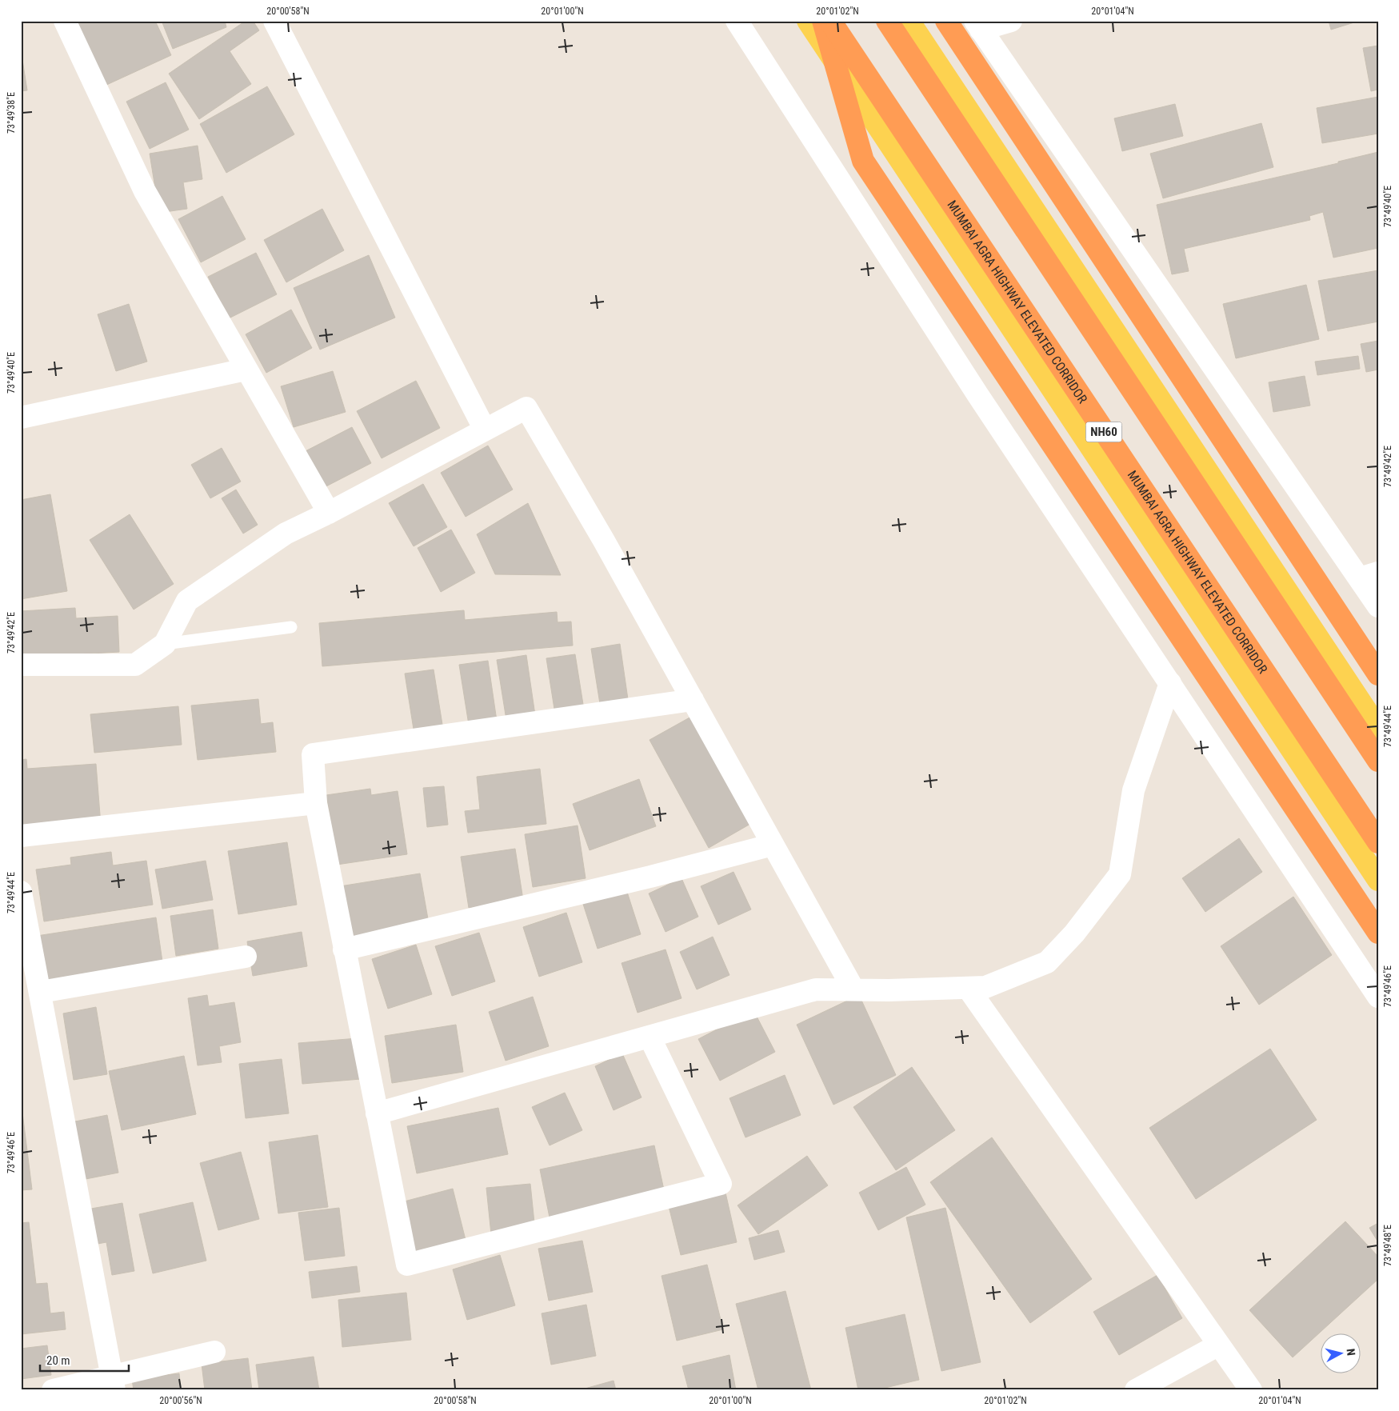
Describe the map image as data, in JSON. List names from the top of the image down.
{
  "streets": {
    "highway": ["MUMBAI AGRA HIGHWAY ELEVATED CORRIDOR", "NH60"]
  },
  "scale_bar": "20 m",
  "north": "right",
  "coordinates": [
    "20°00'58\"N",
    "20°01'00\"N",
    "20°01'02\"N",
    "20°01'04\"N",
    "73°49'38\"E",
    "73°49'40\"E",
    "73°49'42\"E",
    "73°49'44\"E",
    "73°49'46\"E",
    "73°49'48\"E",
    "20°00'56\"N"
  ]
}
